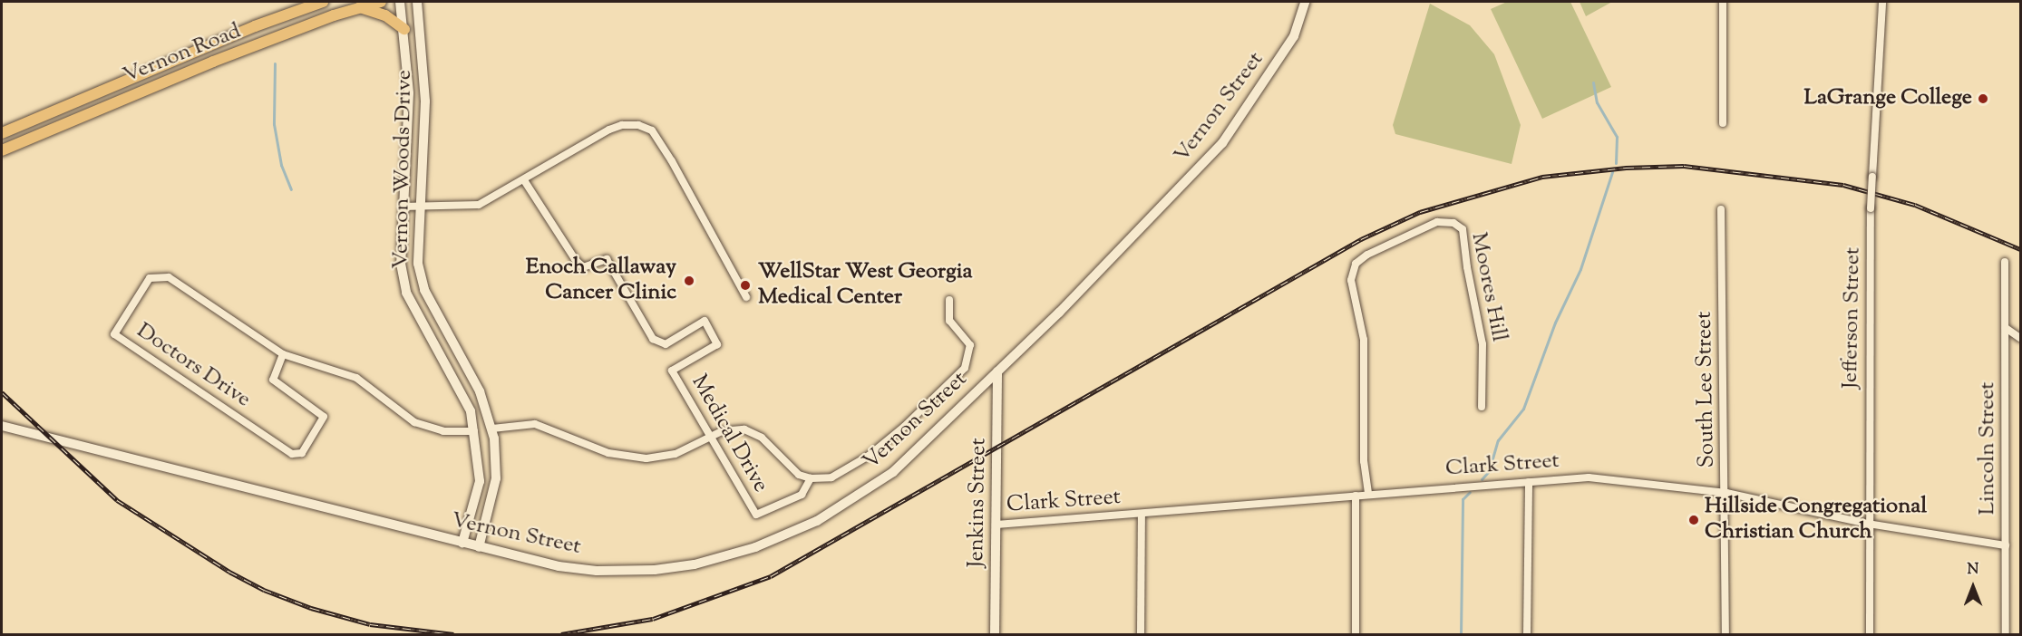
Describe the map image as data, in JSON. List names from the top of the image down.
{
  "streets": {
    "main road": ["Vernon Road"],
    "street": [
      "Vernon Street",
      "Vernon Woods Drive",
      "Moores Hill",
      "Jefferson Street",
      "Doctors Drive",
      "South Lee Street",
      "Medical Drive",
      "Lincoln Street",
      "Clark Street",
      "Jenkins Street"
    ]
  },
  "crossings": [
    ["Vernon Street", "Vernon Woods Drive"],
    ["Vernon Street", "Jenkins Street"],
    ["Vernon Woods Drive", "Doctors Drive"],
    ["Moores Hill", "Clark Street"],
    ["Jefferson Street", "Clark Street"],
    ["South Lee Street", "Clark Street"],
    ["Lincoln Street", "Clark Street"],
    ["Clark Street", "Jenkins Street"]
  ],
  "places": [
    "LaGrange College",
    "Enoch Callaway Cancer Clinic",
    "WellStar West Georgia Medical Center",
    "Hillside Congregational Christian Church"
  ],
  "north": "top"
}
